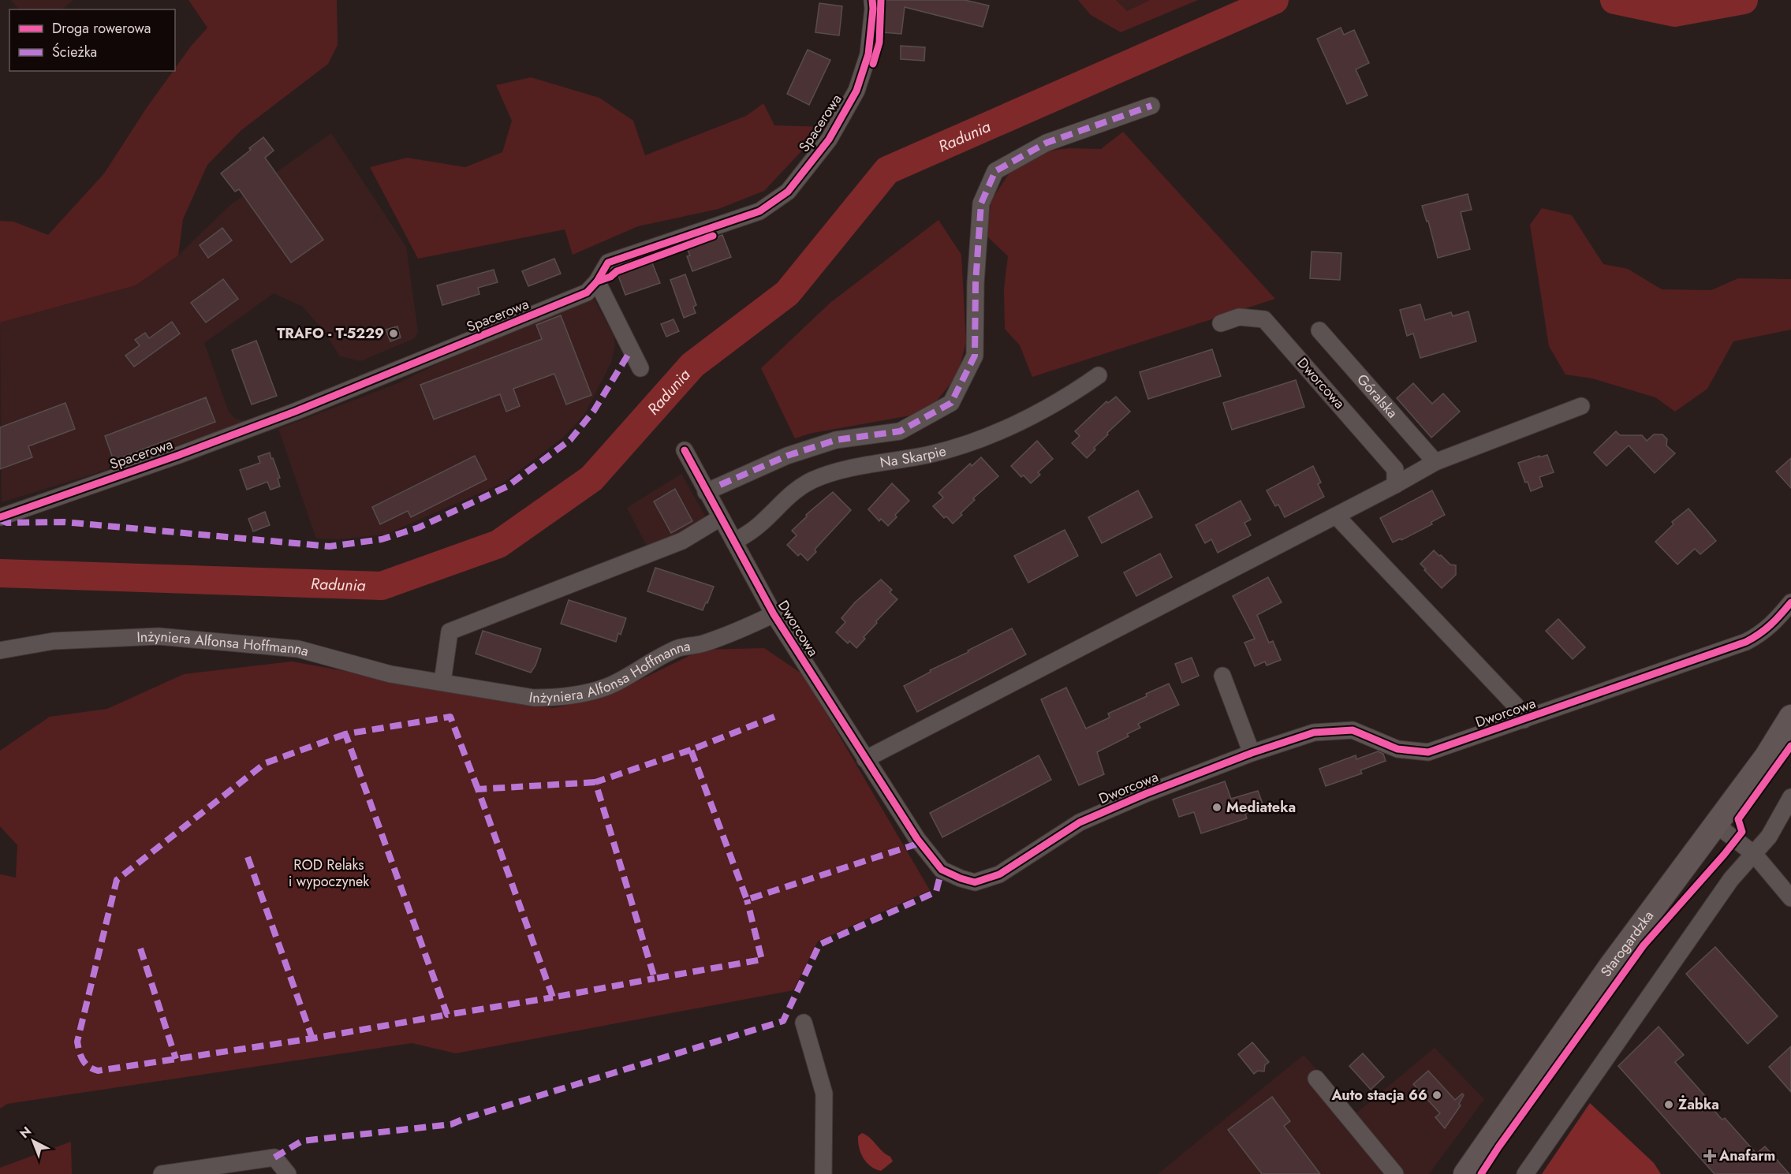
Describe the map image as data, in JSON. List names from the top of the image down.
{
  "streets": {
    "main road": ["Starogardzka"],
    "street": [
      "Spacerowa",
      "Dworcowa",
      "Góralska",
      "Na Skarpie",
      "Inżyniera Alfonsa Hoffmanna"
    ]
  },
  "crossings": [
    ["Dworcowa", "Na Skarpie"],
    ["Dworcowa", "Inżyniera Alfonsa Hoffmanna"]
  ],
  "water": ["Radunia"],
  "parks": ["ROD Relaks i wypoczynek"],
  "places": {
    "other": [
      "TRAFO - T-5229",
      "Mediateka",
      "Auto stacja 66",
      "Żabka"
    ],
    "health": ["Anafarm"]
  },
  "legend": ["Droga rowerowa", "Ścieżka"],
  "north": "top left"
}
